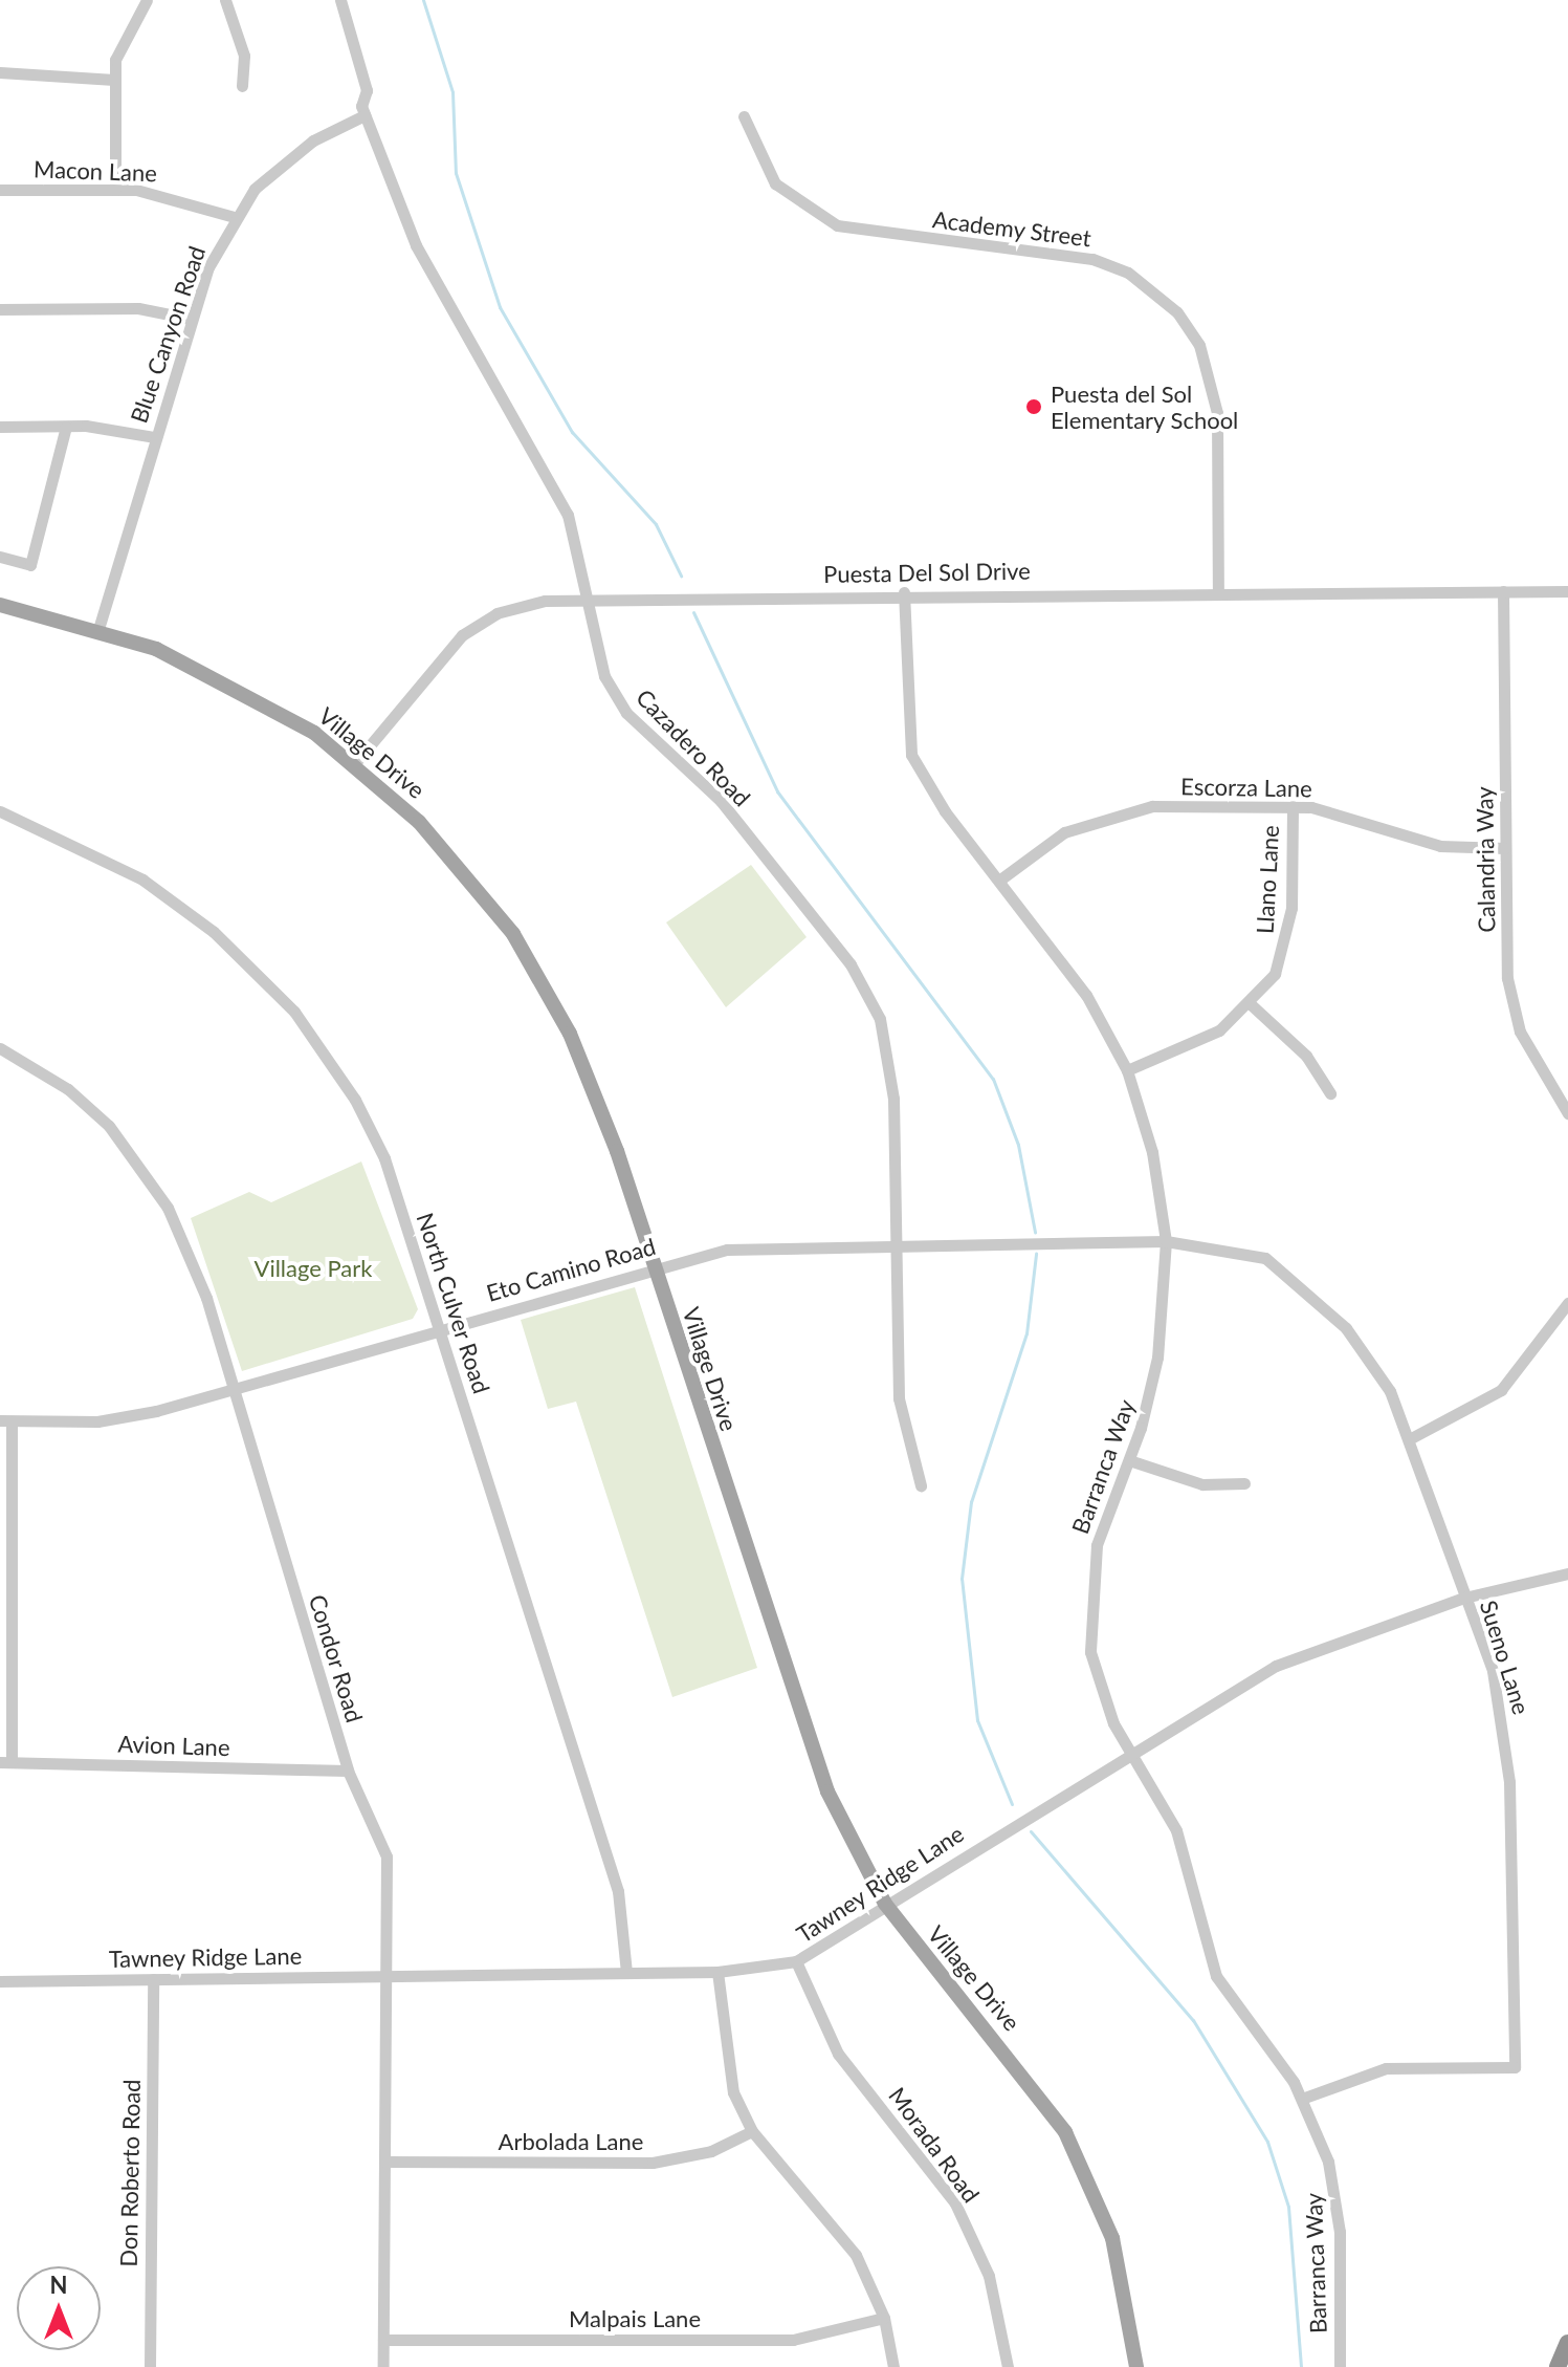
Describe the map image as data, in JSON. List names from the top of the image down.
{
  "streets": {
    "main road": ["Village Drive"],
    "street": [
      "Macon Lane",
      "Academy Street",
      "Blue Canyon Road",
      "Puesta Del Sol Drive",
      "Cazadero Road",
      "Escorza Lane",
      "Calandria Way",
      "Llano Lane",
      "Eto Camino Road",
      "North Culver Road",
      "Barranca Way",
      "Sueno Lane",
      "Condor Road",
      "Avion Lane",
      "Tawney Ridge Lane",
      "Arbolada Lane",
      "Morada Road",
      "Don Roberto Road",
      "Malpais Lane"
    ]
  },
  "crossings": [
    ["Macon Lane", "Blue Canyon Road"],
    ["Academy Street", "Puesta Del Sol Drive"],
    ["Blue Canyon Road", "Cazadero Road"],
    ["Blue Canyon Road", "Village Drive"],
    ["Puesta Del Sol Drive", "Cazadero Road"],
    ["Puesta Del Sol Drive", "Village Drive"],
    ["Puesta Del Sol Drive", "Calandria Way"],
    ["Puesta Del Sol Drive", "Barranca Way"],
    ["Cazadero Road", "Eto Camino Road"],
    ["Village Drive", "Eto Camino Road"],
    ["Village Drive", "Tawney Ridge Lane"],
    ["Escorza Lane", "Calandria Way"],
    ["Escorza Lane", "Llano Lane"],
    ["Escorza Lane", "Barranca Way"],
    ["Llano Lane", "Barranca Way"],
    ["Eto Camino Road", "North Culver Road"],
    ["Eto Camino Road", "Barranca Way"],
    ["Eto Camino Road", "Sueno Lane"],
    ["Eto Camino Road", "Condor Road"],
    ["North Culver Road", "Tawney Ridge Lane"],
    ["Barranca Way", "Sueno Lane"],
    ["Barranca Way", "Tawney Ridge Lane"],
    ["Sueno Lane", "Tawney Ridge Lane"],
    ["Condor Road", "Avion Lane"],
    ["Condor Road", "Tawney Ridge Lane"],
    ["Condor Road", "Arbolada Lane"],
    ["Condor Road", "Malpais Lane"],
    ["Tawney Ridge Lane", "Morada Road"],
    ["Tawney Ridge Lane", "Don Roberto Road"]
  ],
  "parks": ["Village Park"],
  "places": ["Puesta del Sol Elementary School"],
  "north": "top"
}
